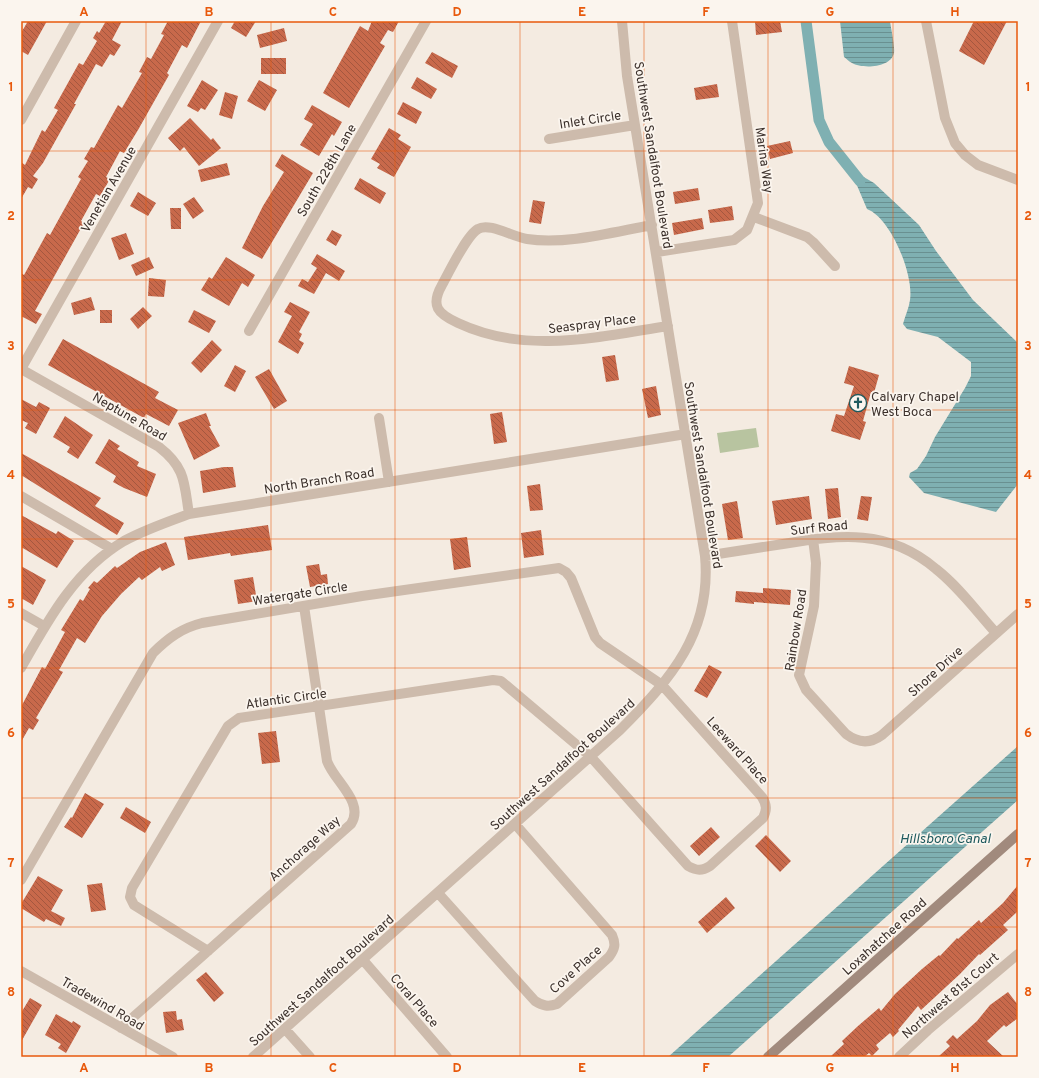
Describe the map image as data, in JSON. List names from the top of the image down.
{
  "streets": {
    "main road": ["Loxahatchee Road"],
    "street": [
      "Inlet Circle",
      "Southwest Sandalfoot Boulevard",
      "Marina Way",
      "South 228th Lane",
      "Venetian Avenue",
      "Seaspray Place",
      "Neptune Road",
      "North Branch Road",
      "Surf Road",
      "Watergate Circle",
      "Rainbow Road",
      "Shore Drive",
      "Atlantic Circle",
      "Leeward Place",
      "Anchorage Way",
      "Cove Place",
      "Northwest 81st Court",
      "Coral Place",
      "Tradewind Road"
    ]
  },
  "crossings": [
    ["Inlet Circle", "Southwest Sandalfoot Boulevard"],
    ["Southwest Sandalfoot Boulevard", "Marina Way"],
    ["Southwest Sandalfoot Boulevard", "Seaspray Place"],
    ["Southwest Sandalfoot Boulevard", "North Branch Road"],
    ["Southwest Sandalfoot Boulevard", "Surf Road"],
    ["Southwest Sandalfoot Boulevard", "Watergate Circle"],
    ["Southwest Sandalfoot Boulevard", "Atlantic Circle"],
    ["Southwest Sandalfoot Boulevard", "Leeward Place"],
    ["Southwest Sandalfoot Boulevard", "Cove Place"],
    ["Southwest Sandalfoot Boulevard", "Coral Place"],
    ["Venetian Avenue", "Neptune Road"],
    ["Neptune Road", "North Branch Road"],
    ["Surf Road", "Rainbow Road"],
    ["Surf Road", "Shore Drive"],
    ["Watergate Circle", "Leeward Place"],
    ["Watergate Circle", "Anchorage Way"],
    ["Rainbow Road", "Shore Drive"],
    ["Atlantic Circle", "Leeward Place"],
    ["Atlantic Circle", "Anchorage Way"],
    ["Anchorage Way", "Tradewind Road"]
  ],
  "water": ["Hillsboro Canal"],
  "places": {
    "church": ["Calvary Chapel West Boca"]
  },
  "grid": {
    "columns": [
      "A",
      "B",
      "C",
      "D",
      "E",
      "F",
      "G",
      "H"
    ],
    "rows": [
      "1",
      "2",
      "3",
      "4",
      "5",
      "6",
      "7",
      "8"
    ]
  }
}
